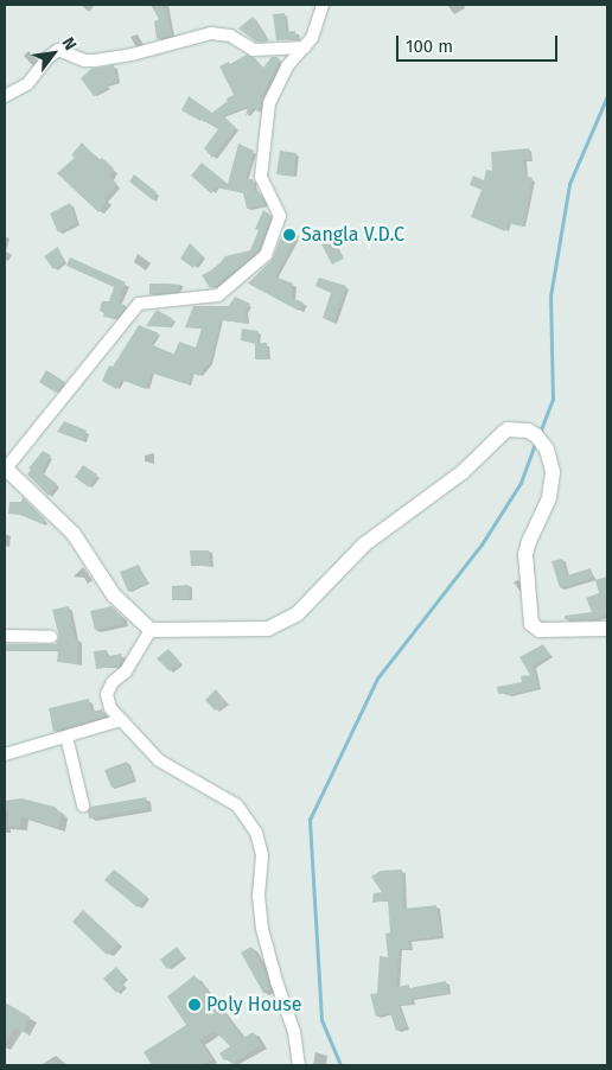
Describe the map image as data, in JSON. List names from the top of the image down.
{
  "places": ["Sangla V.D.C", "Poly House"],
  "scale_bar": "100 m",
  "north": "top right"
}
